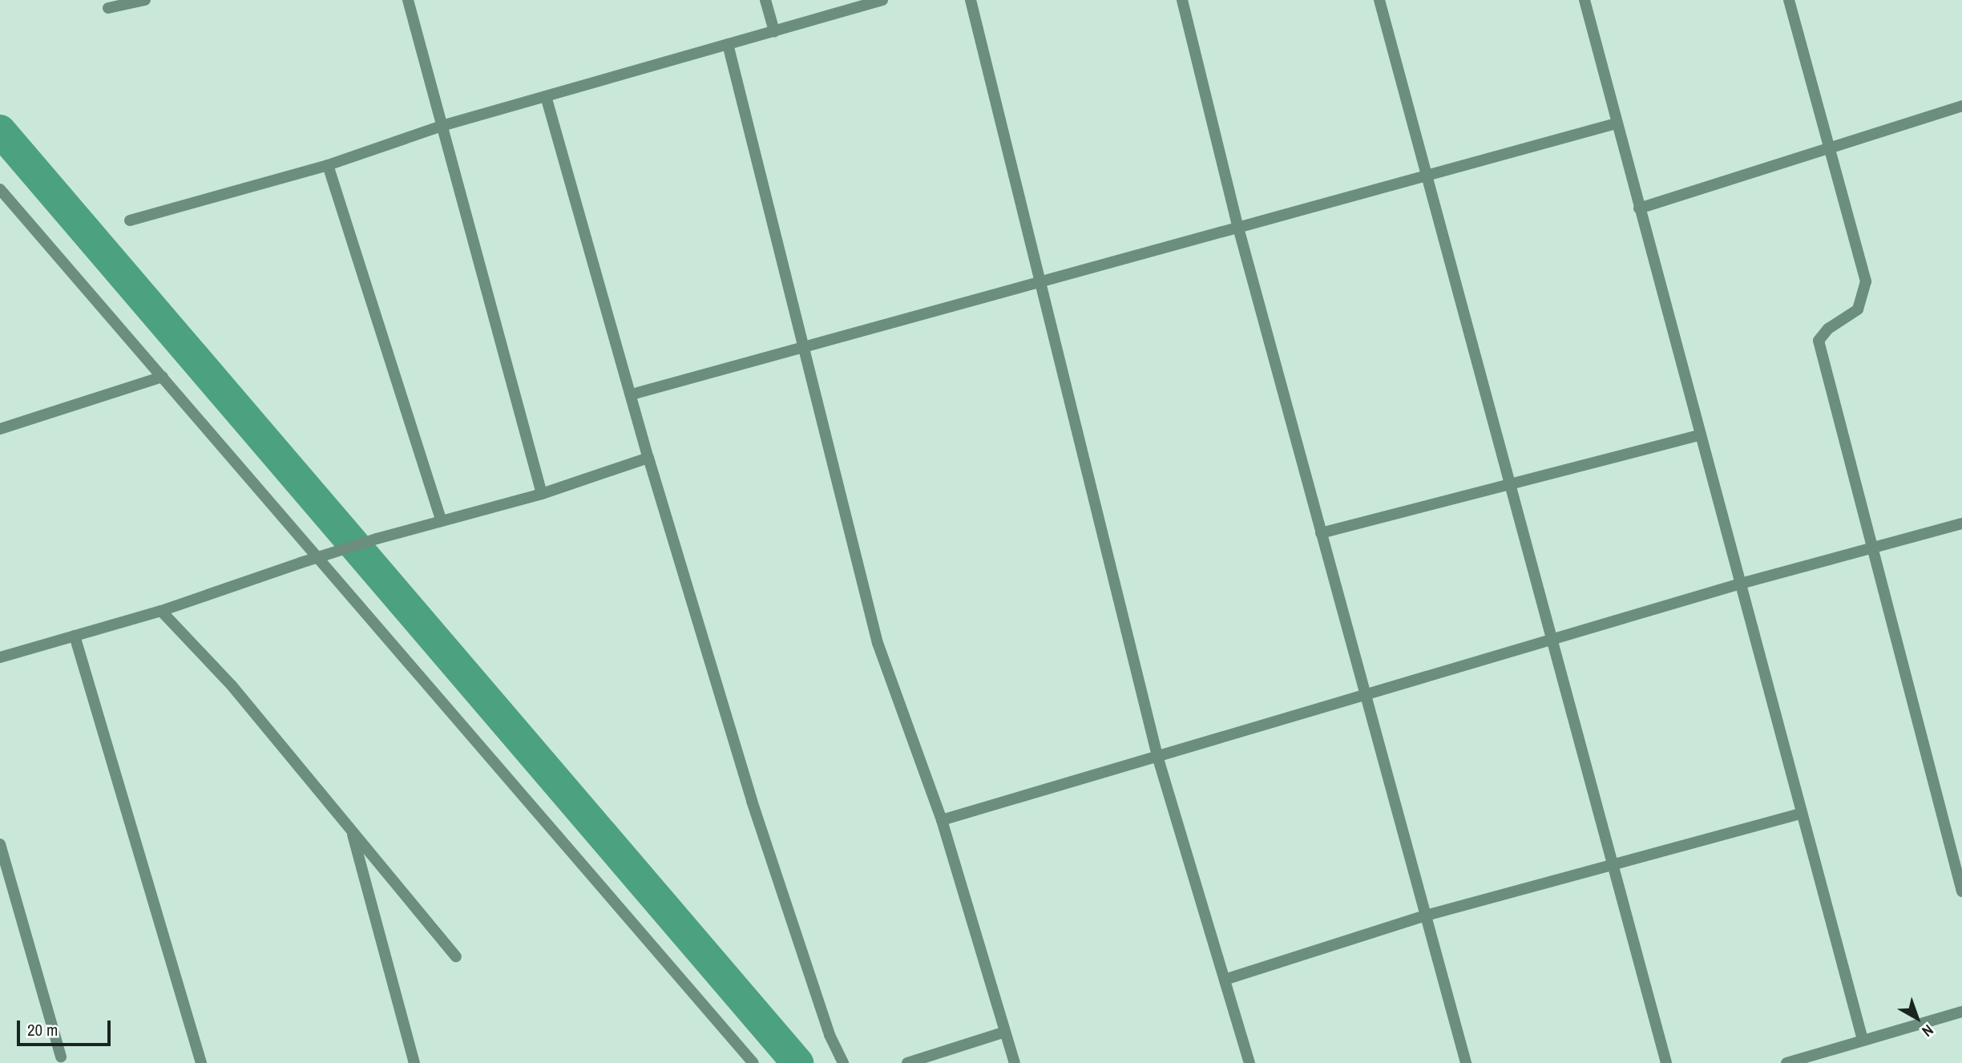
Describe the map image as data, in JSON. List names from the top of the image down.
{
  "scale_bar": "20 m",
  "north": "bottom right"
}
